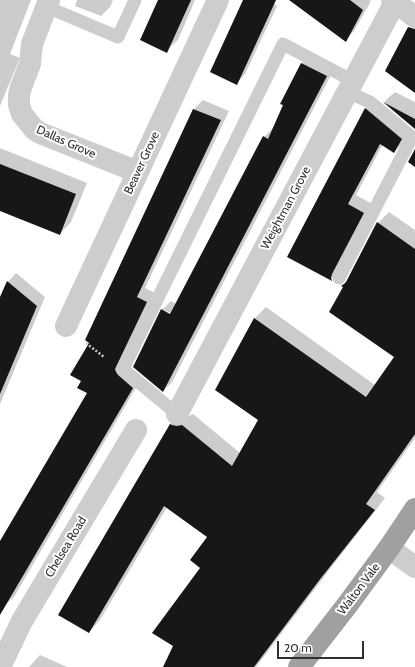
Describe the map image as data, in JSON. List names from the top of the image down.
{
  "streets": {
    "highway": ["Walton Vale"],
    "street": [
      "Dallas Grove",
      "Beaver Grove",
      "Weightman Grove",
      "Chelsea Road"
    ]
  },
  "crossings": [
    ["Dallas Grove", "Beaver Grove"]
  ],
  "scale_bar": "20 m"
}
